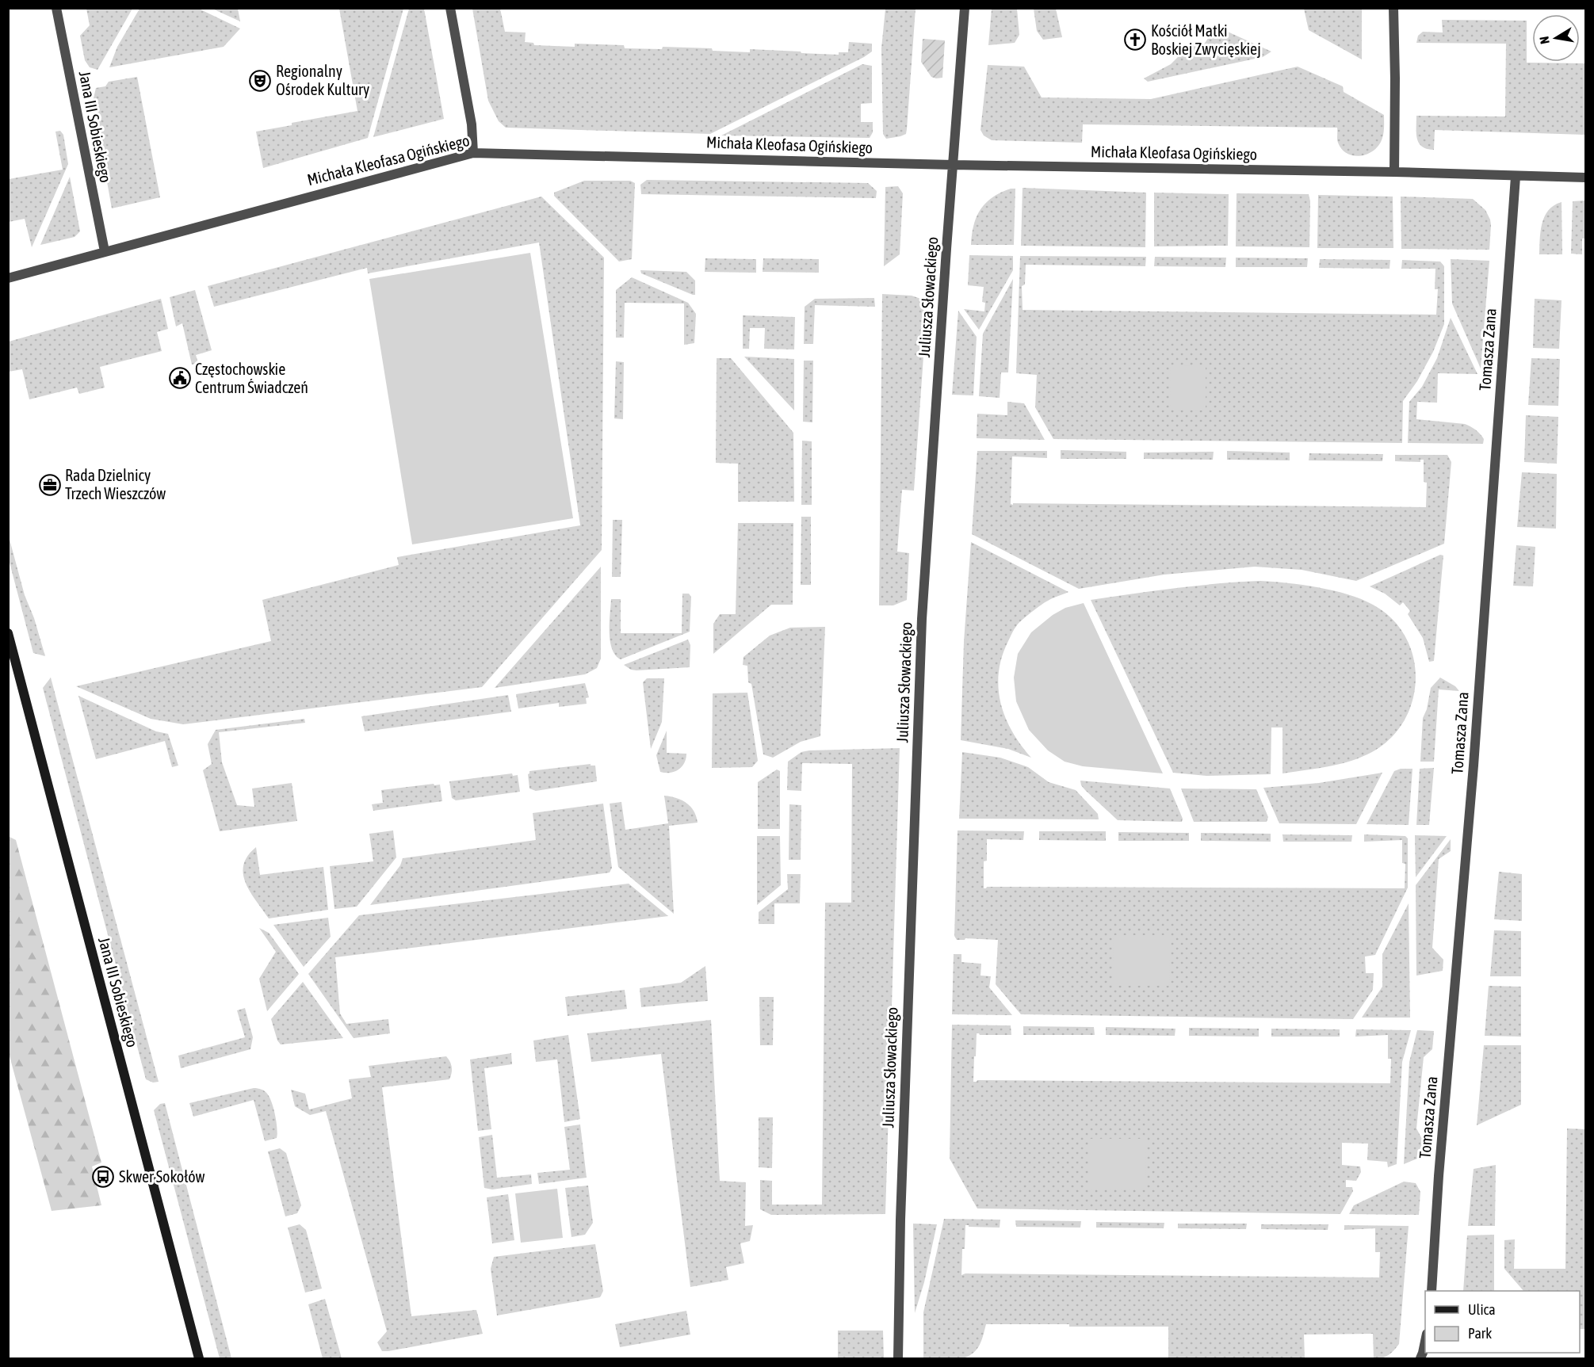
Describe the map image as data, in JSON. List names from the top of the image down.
{
  "streets": {
    "street": [
      "Jana III Sobieskiego",
      "Michała Kleofasa Ogińskiego",
      "Juliusza Słowackiego",
      "Tomasza Zana"
    ]
  },
  "crossings": [
    ["Jana III Sobieskiego", "Michała Kleofasa Ogińskiego"],
    ["Michała Kleofasa Ogińskiego", "Juliusza Słowackiego"],
    ["Michała Kleofasa Ogińskiego", "Tomasza Zana"]
  ],
  "places": {
    "church": ["Kościół Matki Boskiej Zwycięskiej"],
    "theatre": ["Regionalny Ośrodek Kultury"],
    "public building": ["Częstochowskie Centrum Świadczeń"],
    "office": ["Rada Dzielnicy Trzech Wieszczów"],
    "bus stop": ["Skwer Sokołów"]
  },
  "legend": ["Ulica", "Park"],
  "north": "left"
}
